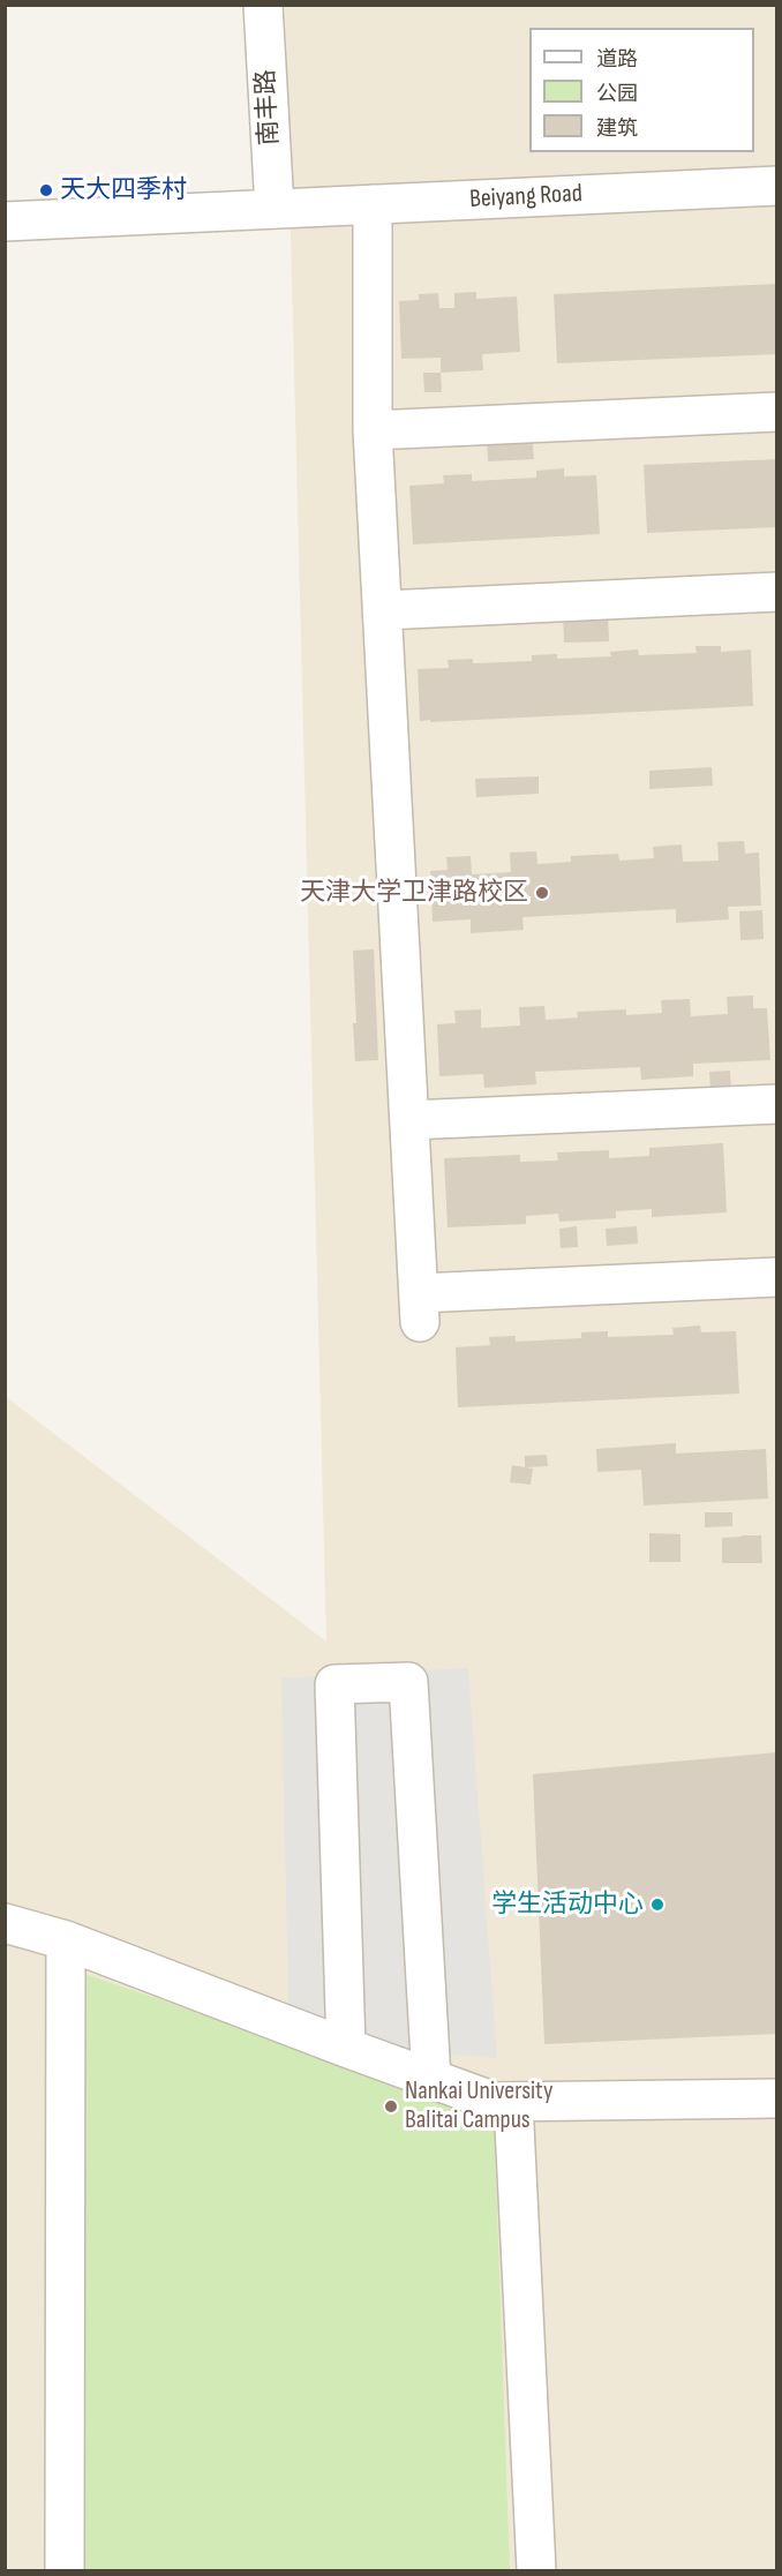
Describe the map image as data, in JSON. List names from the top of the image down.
{
  "streets": {
    "street": ["南丰路", "Beiyang Road"]
  },
  "crossings": [
    ["南丰路", "Beiyang Road"]
  ],
  "places": [
    "天大四季村",
    "天津大学卫津路校区",
    "学生活动中心",
    "Nankai University Balitai Campus"
  ],
  "legend": ["道路", "公园", "建筑"]
}
